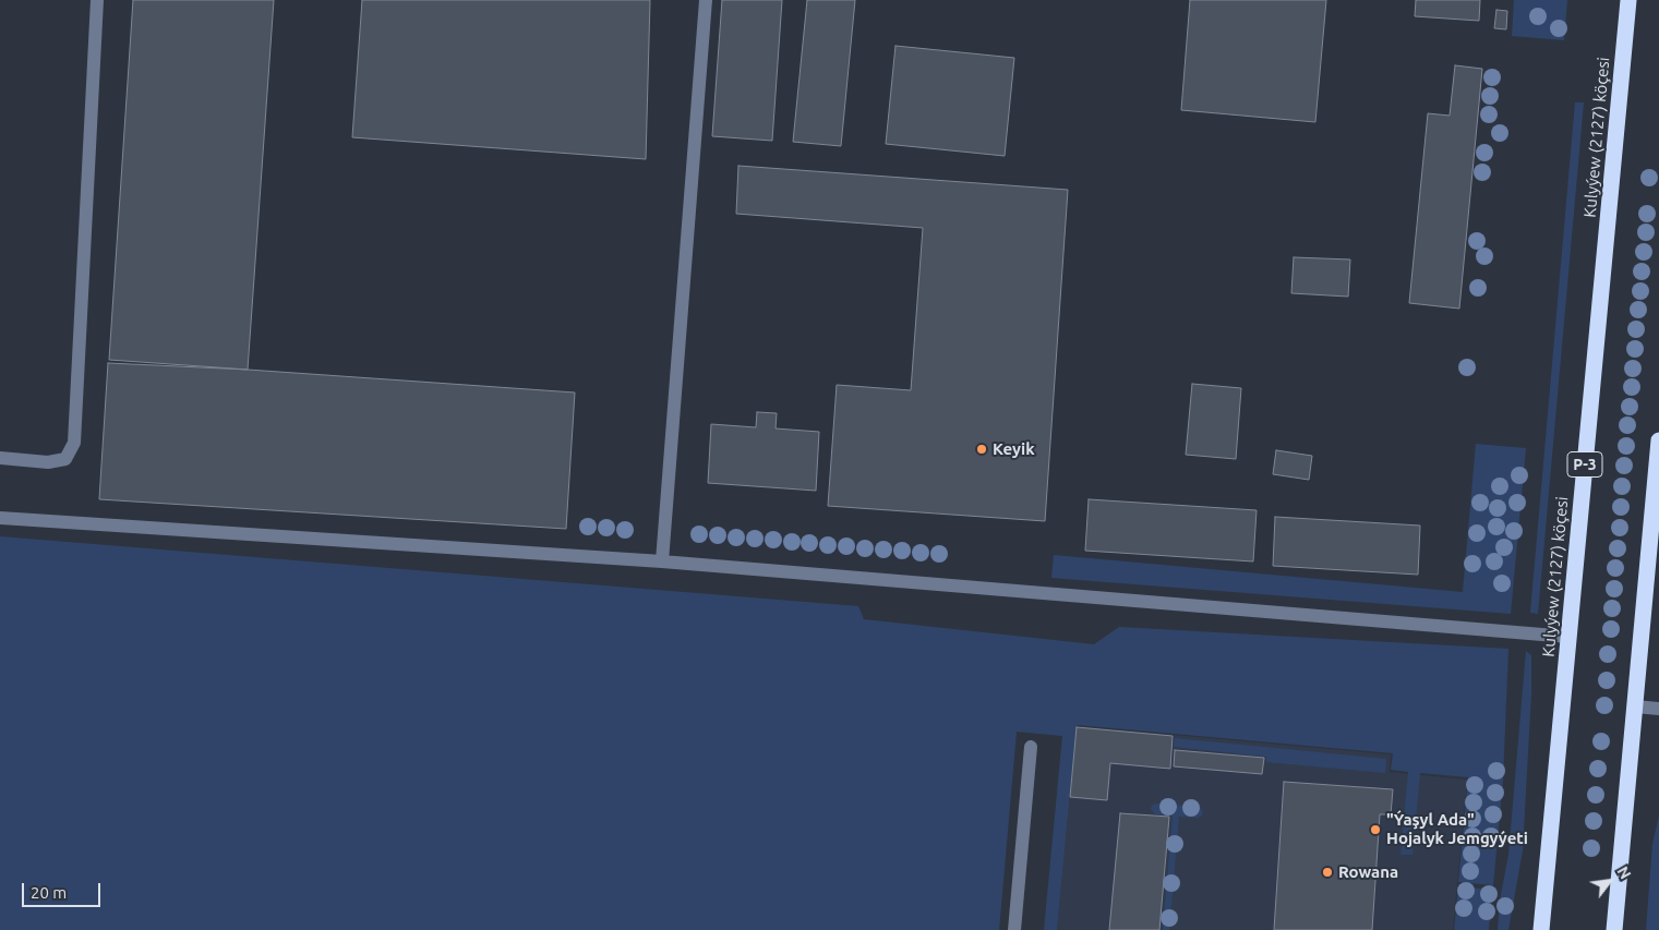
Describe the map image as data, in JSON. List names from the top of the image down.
{
  "streets": {
    "highway": ["Kulyýew (2127) köçesi", "P-3"]
  },
  "places": ["Keyik", "\"Ýaşyl Ada\" Hojalyk Jemgyýeti", "Rowana"],
  "scale_bar": "20 m",
  "north": "top right"
}
